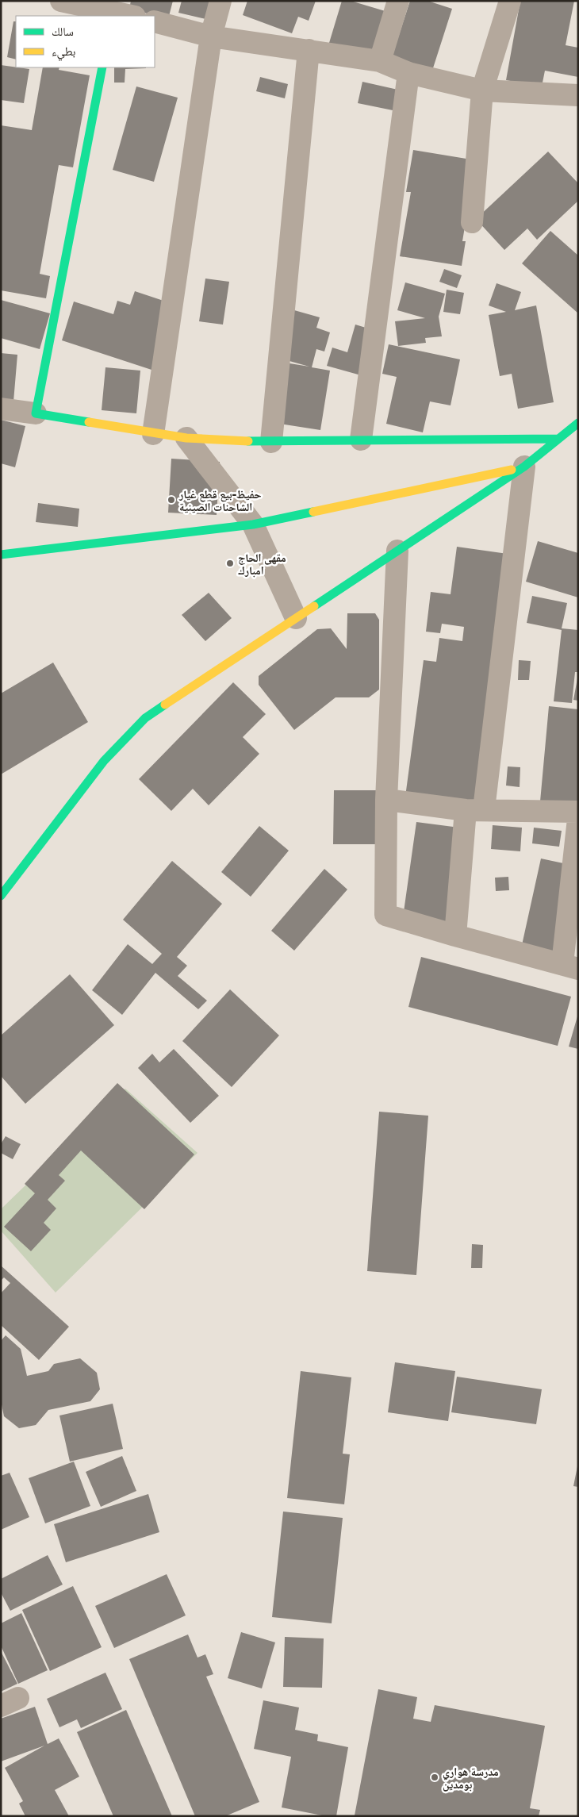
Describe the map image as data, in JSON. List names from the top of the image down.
{
  "places": ["حفيظ-بيع قطع غيار الشاحنات الصينية", "مقهى الحاج امبارك", "مدرسة هواري بومدين"],
  "legend": ["سالك", "بطيء"]
}
